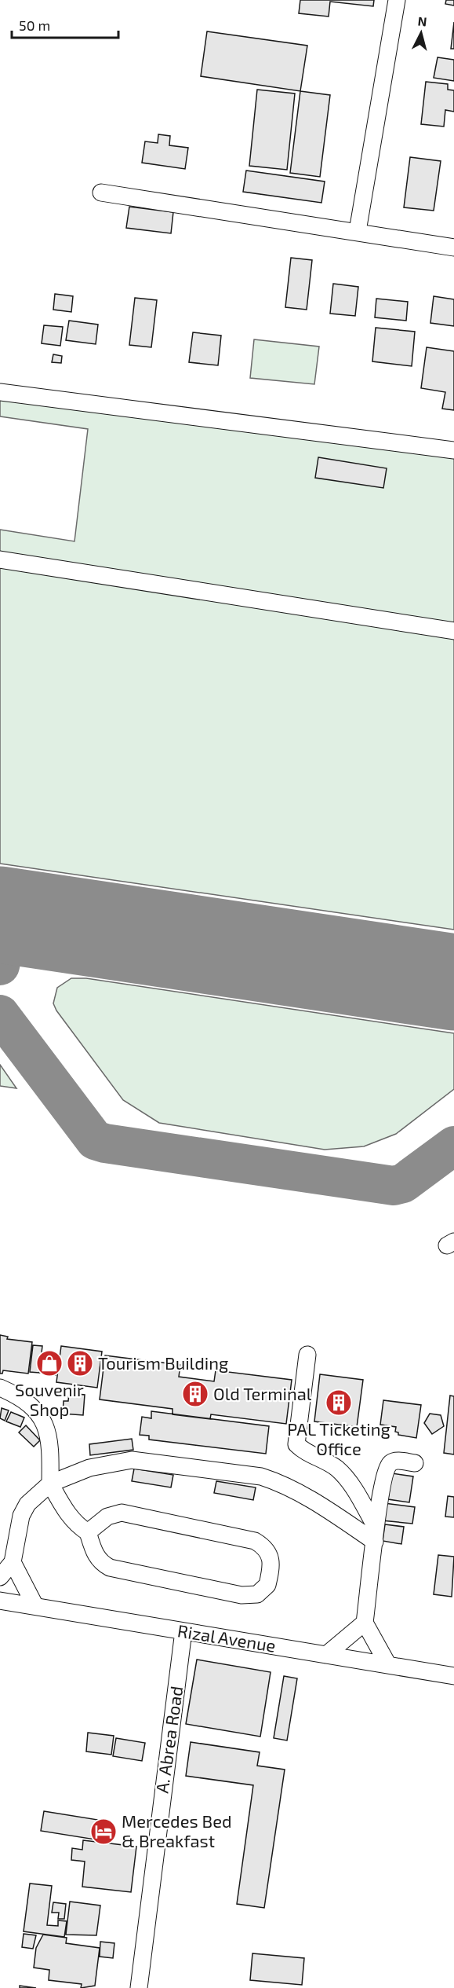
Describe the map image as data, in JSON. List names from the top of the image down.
{
  "streets": {
    "street": ["Rizal Avenue", "A. Abrea Road"]
  },
  "crossings": [
    ["Rizal Avenue", "A. Abrea Road"]
  ],
  "places": {
    "shop": ["Souvenir Shop"],
    "building": ["Tourism Building", "Old Terminal", "PAL Ticketing Office"],
    "hotel": ["Mercedes Bed & Breakfast"]
  },
  "scale_bar": "50 m",
  "north": "top"
}
